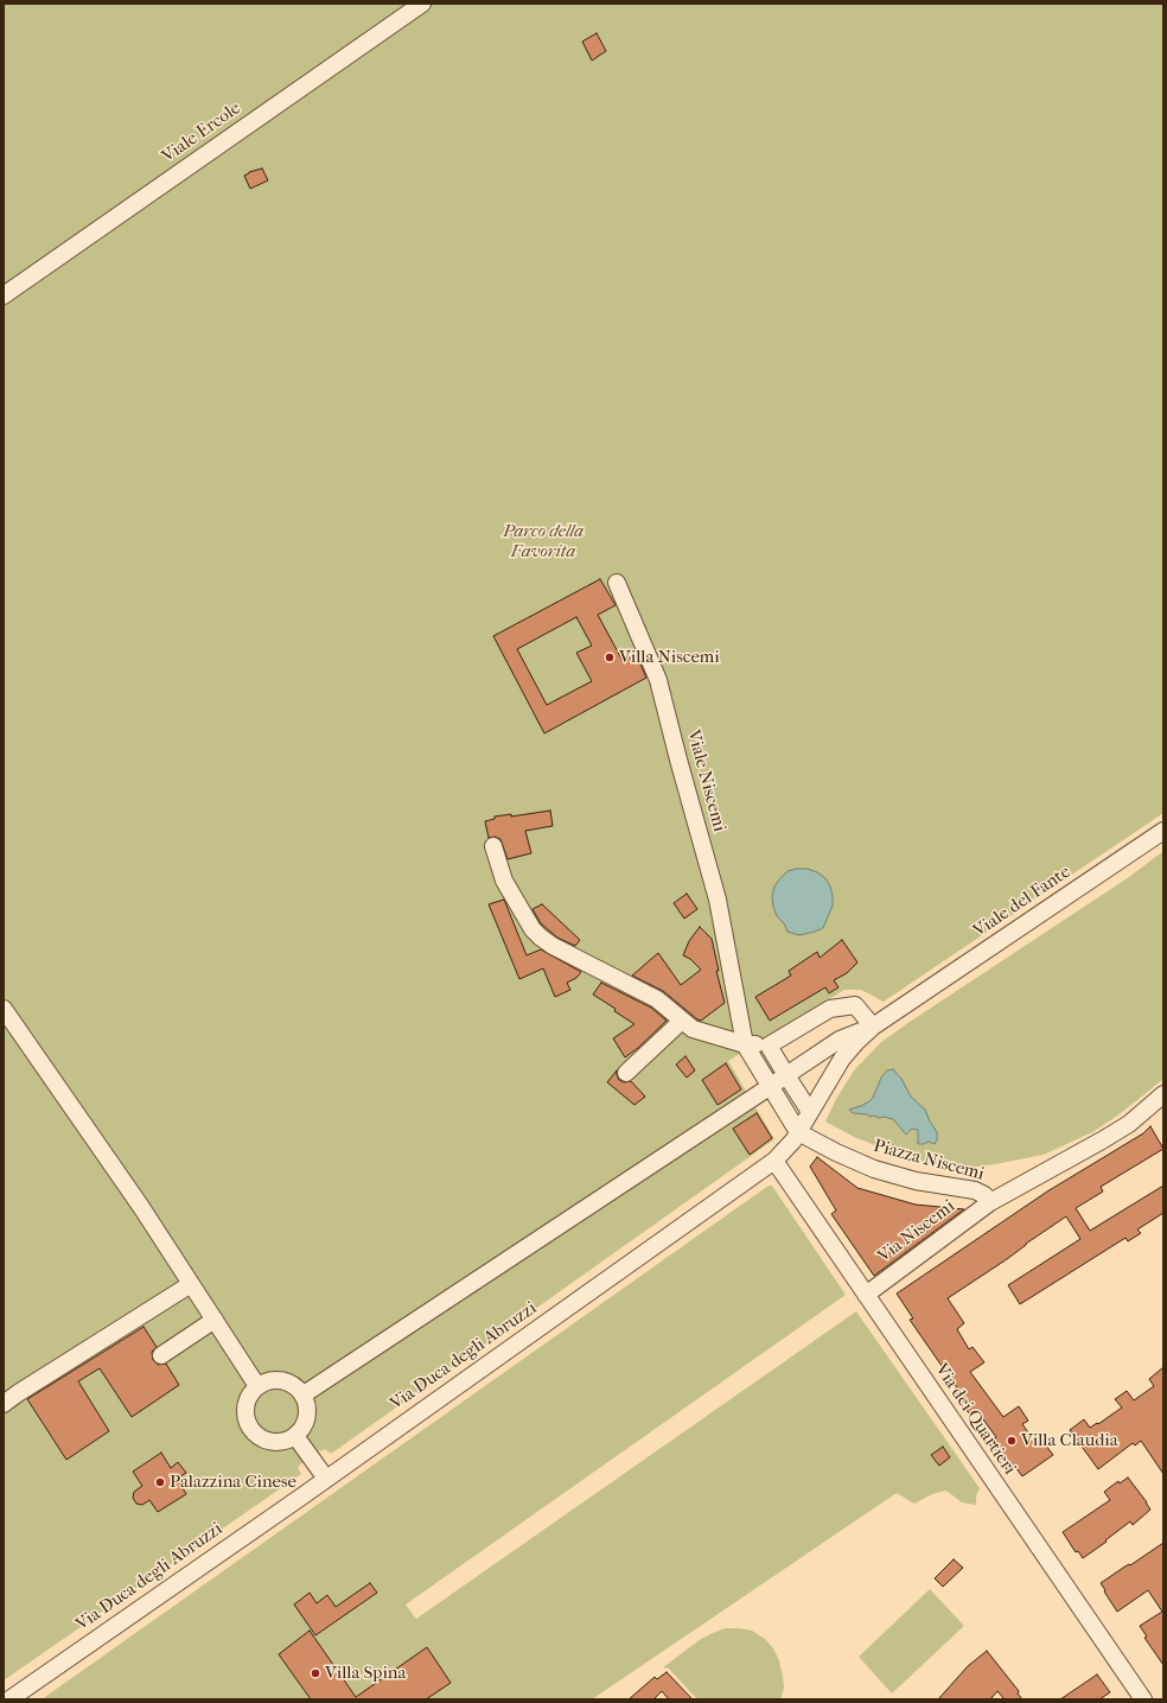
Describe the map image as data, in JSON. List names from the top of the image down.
{
  "streets": {
    "street": [
      "Viale Ercole",
      "Viale Niscemi",
      "Viale del Fante",
      "Piazza Niscemi",
      "Via Niscemi",
      "Via Duca degli Abruzzi",
      "Via dei Quartieri"
    ]
  },
  "crossings": [
    ["Viale del Fante", "Via Duca degli Abruzzi"],
    ["Piazza Niscemi", "Via Niscemi"],
    ["Piazza Niscemi", "Via Duca degli Abruzzi"],
    ["Via Niscemi", "Via dei Quartieri"],
    ["Via Duca degli Abruzzi", "Via dei Quartieri"]
  ],
  "parks": ["Parco della Favorita"],
  "places": [
    "Villa Niscemi",
    "Villa Claudia",
    "Palazzina Cinese",
    "Villa Spina"
  ]
}
